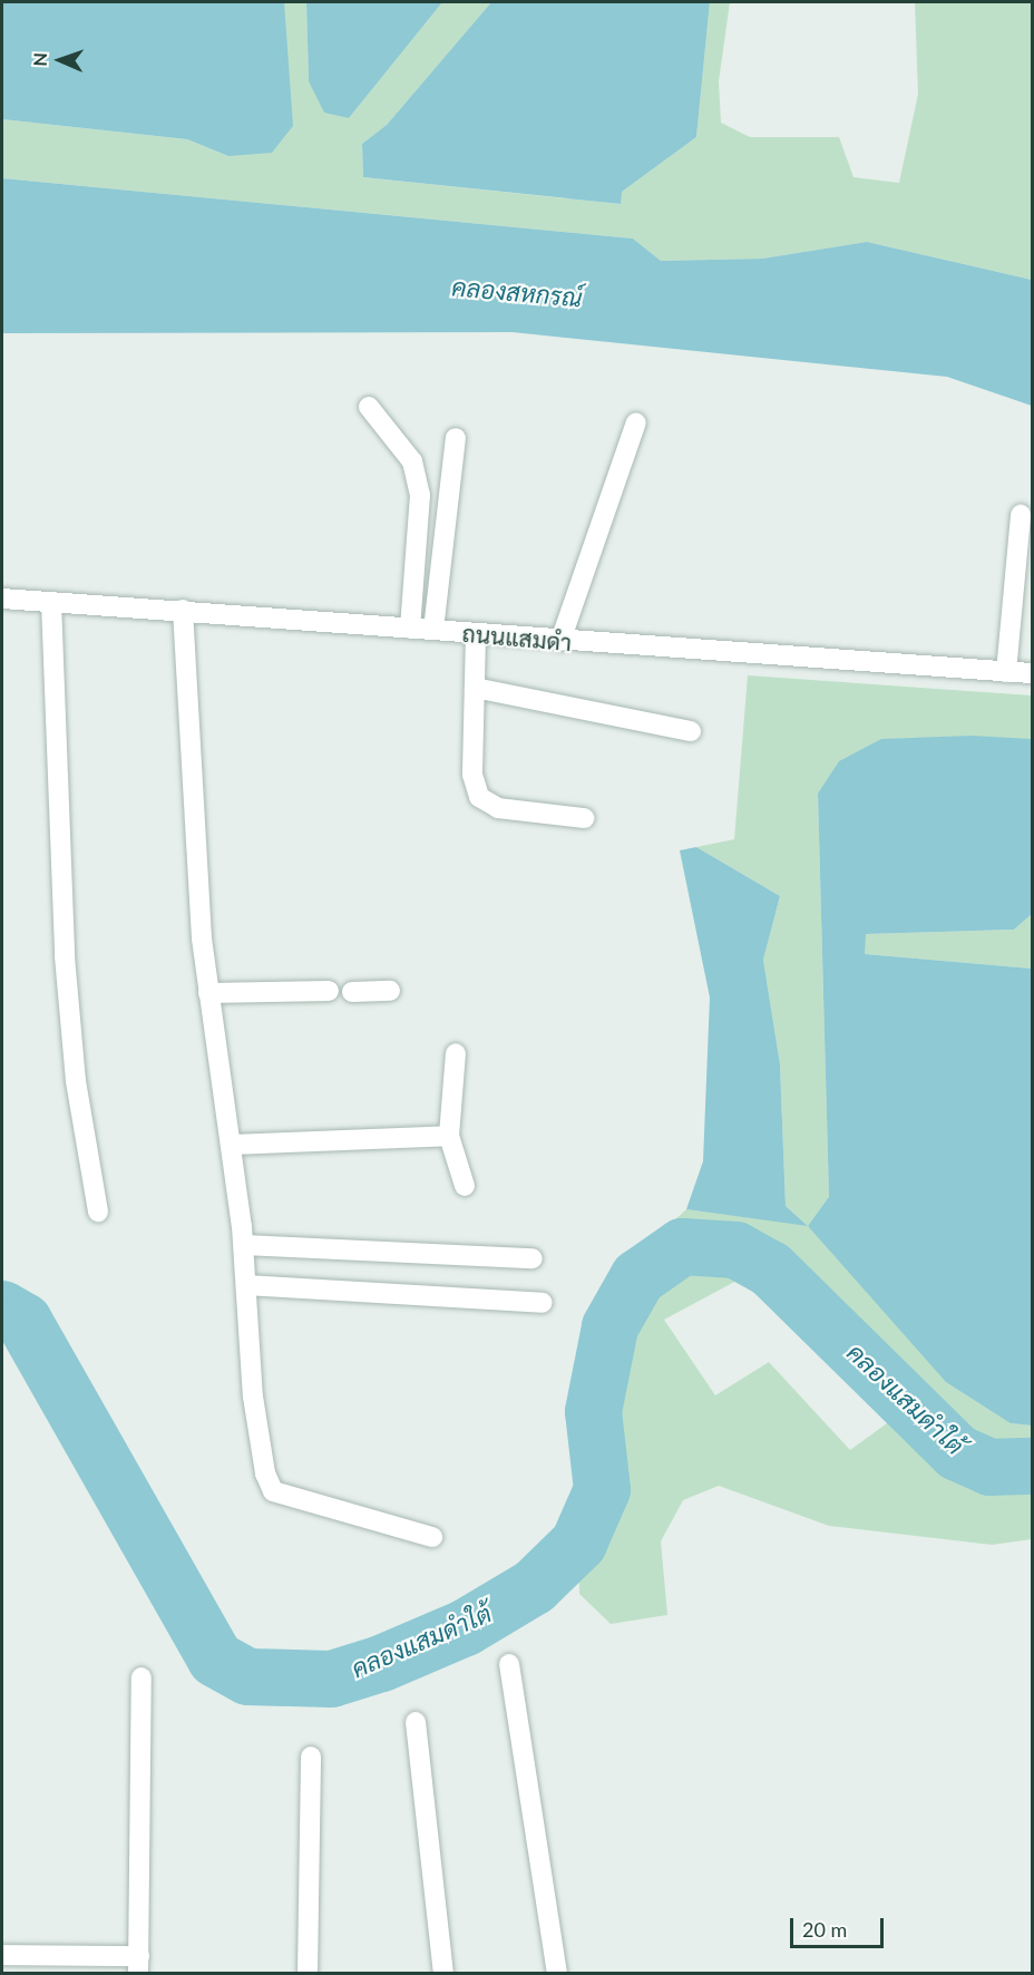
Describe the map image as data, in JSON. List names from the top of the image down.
{
  "streets": {
    "street": ["ถนนแสมดำ"]
  },
  "water": ["คลองสหกรณ์", "คลองแสมดำใต้"],
  "scale_bar": "20 m",
  "north": "left"
}
